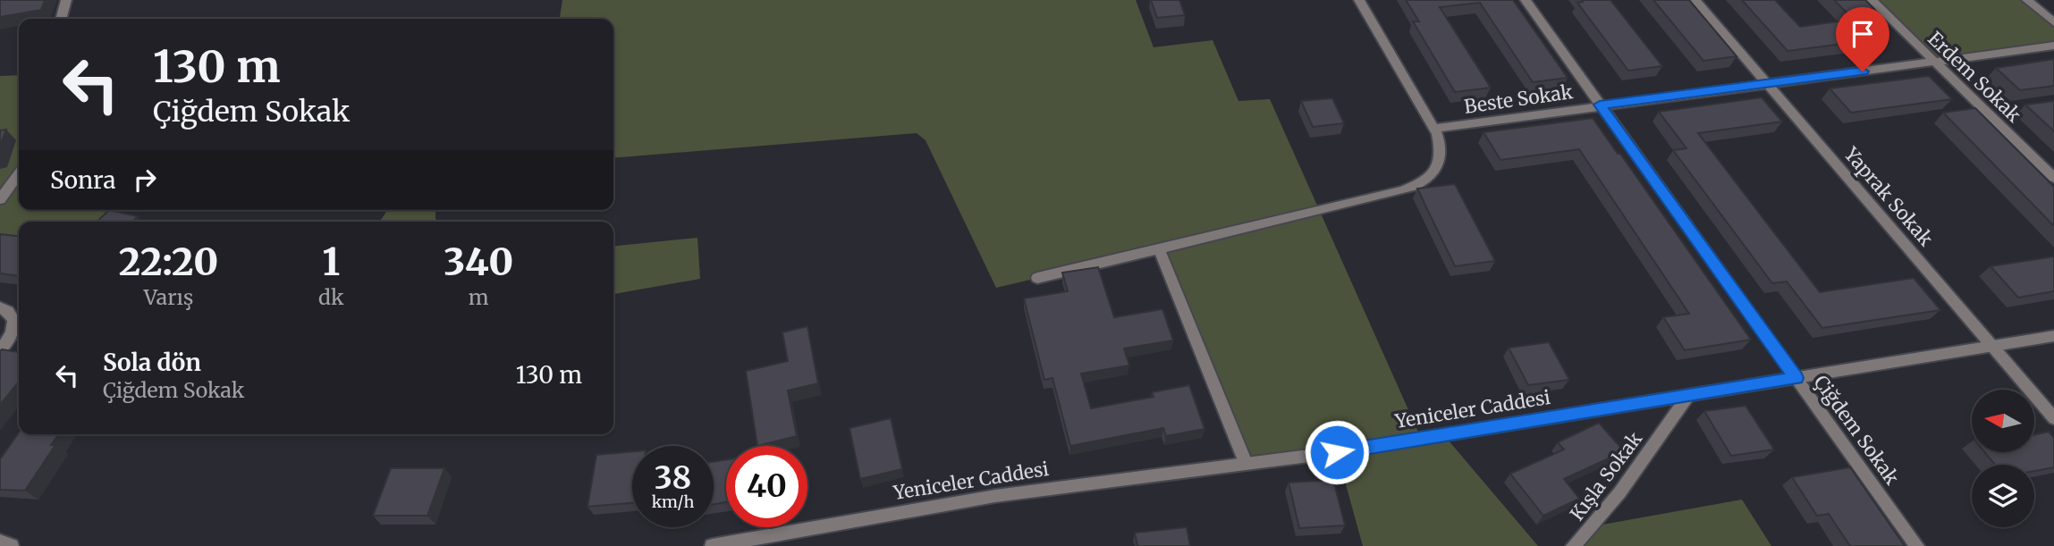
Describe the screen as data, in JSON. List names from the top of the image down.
{
  "streets": {
    "street": [
      "Erdem Sokak",
      "Beste Sokak",
      "Yaprak Sokak",
      "Yeniceler Caddesi",
      "Çiğdem Sokak",
      "Kışla Sokak"
    ]
  },
  "crossings": [
    ["Erdem Sokak", "Beste Sokak"],
    ["Beste Sokak", "Yaprak Sokak"],
    ["Beste Sokak", "Çiğdem Sokak"],
    ["Yaprak Sokak", "Yeniceler Caddesi"],
    ["Yeniceler Caddesi", "Çiğdem Sokak"],
    ["Yeniceler Caddesi", "Kışla Sokak"]
  ],
  "north": "left",
  "page": {
    "turn": ["130 m", "Çiğdem Sokak"],
    "then": "Sonra",
    "eta": [
      "22:20",
      "Varış",
      "1",
      "dk",
      "340",
      "m"
    ],
    "list": [
      {
        "name": "Sola dön",
        "note": "Çiğdem Sokak",
        "value": "130 m"
      }
    ],
    "speed": "38 km/h",
    "limit": "40"
  }
}
